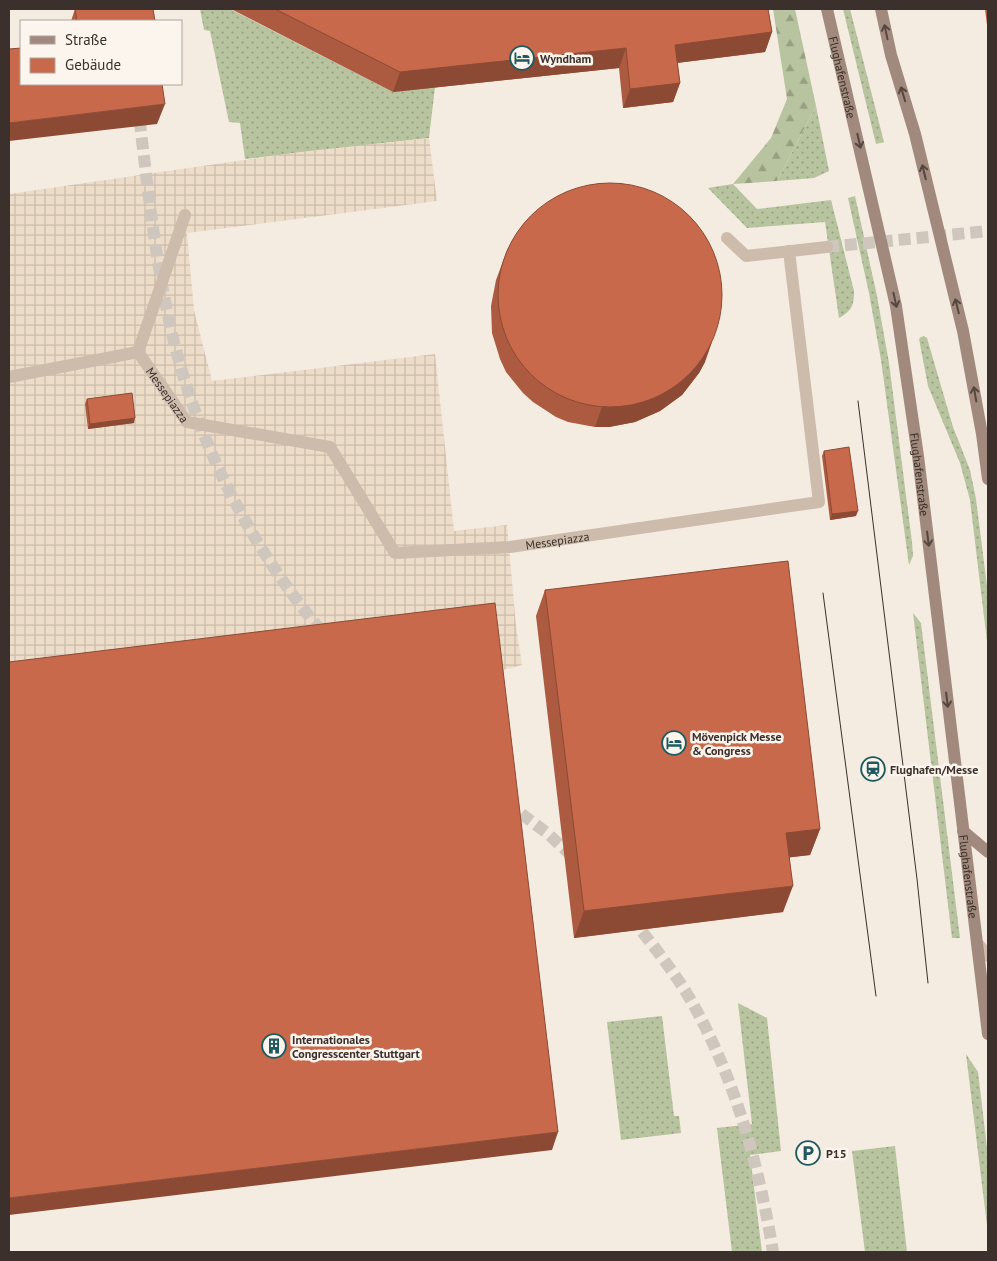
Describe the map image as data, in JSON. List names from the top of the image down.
{
  "streets": {
    "main road": ["Flughafenstraße"],
    "street": ["Messepiazza"]
  },
  "places": {
    "hotel": ["Wyndham", "Mövenpick Messe & Congress"],
    "station": ["Flughafen/Messe"],
    "building": ["Internationales Congresscenter Stuttgart"],
    "parking": ["P15"]
  },
  "legend": ["Straße", "Gebäude"]
}
